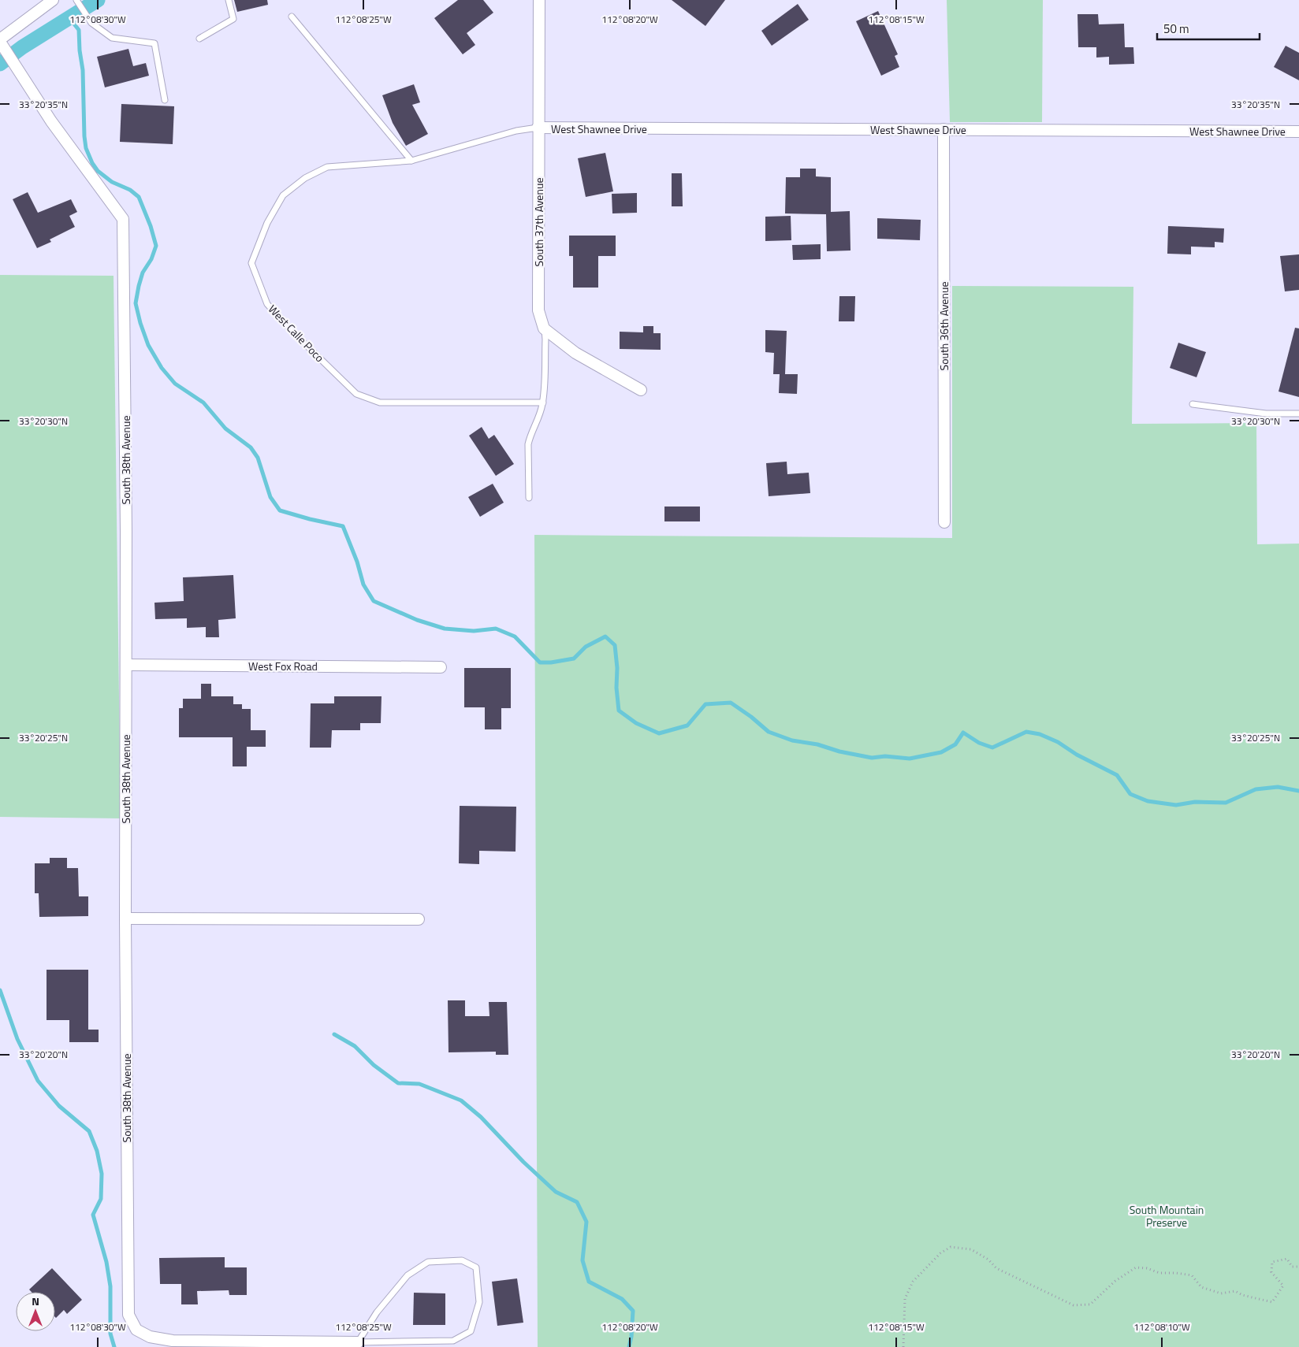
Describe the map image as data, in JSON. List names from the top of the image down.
{
  "streets": {
    "street": [
      "West Shawnee Drive",
      "South 37th Avenue",
      "South 36th Avenue",
      "South 38th Avenue",
      "West Fox Road"
    ],
    "lane": ["West Calle Poco"]
  },
  "crossings": [
    ["West Shawnee Drive", "South 37th Avenue"],
    ["West Shawnee Drive", "South 36th Avenue"],
    ["West Shawnee Drive", "West Calle Poco"],
    ["South 37th Avenue", "West Calle Poco"],
    ["South 38th Avenue", "West Fox Road"]
  ],
  "parks": ["South Mountain Preserve"],
  "scale_bar": "50 m",
  "north": "top",
  "coordinates": [
    "112°08'30\"W",
    "112°08'25\"W",
    "112°08'20\"W",
    "112°08'15\"W",
    "33°20'35\"N",
    "33°20'30\"N",
    "33°20'25\"N",
    "33°20'20\"N",
    "112°08'10\"W"
  ]
}
